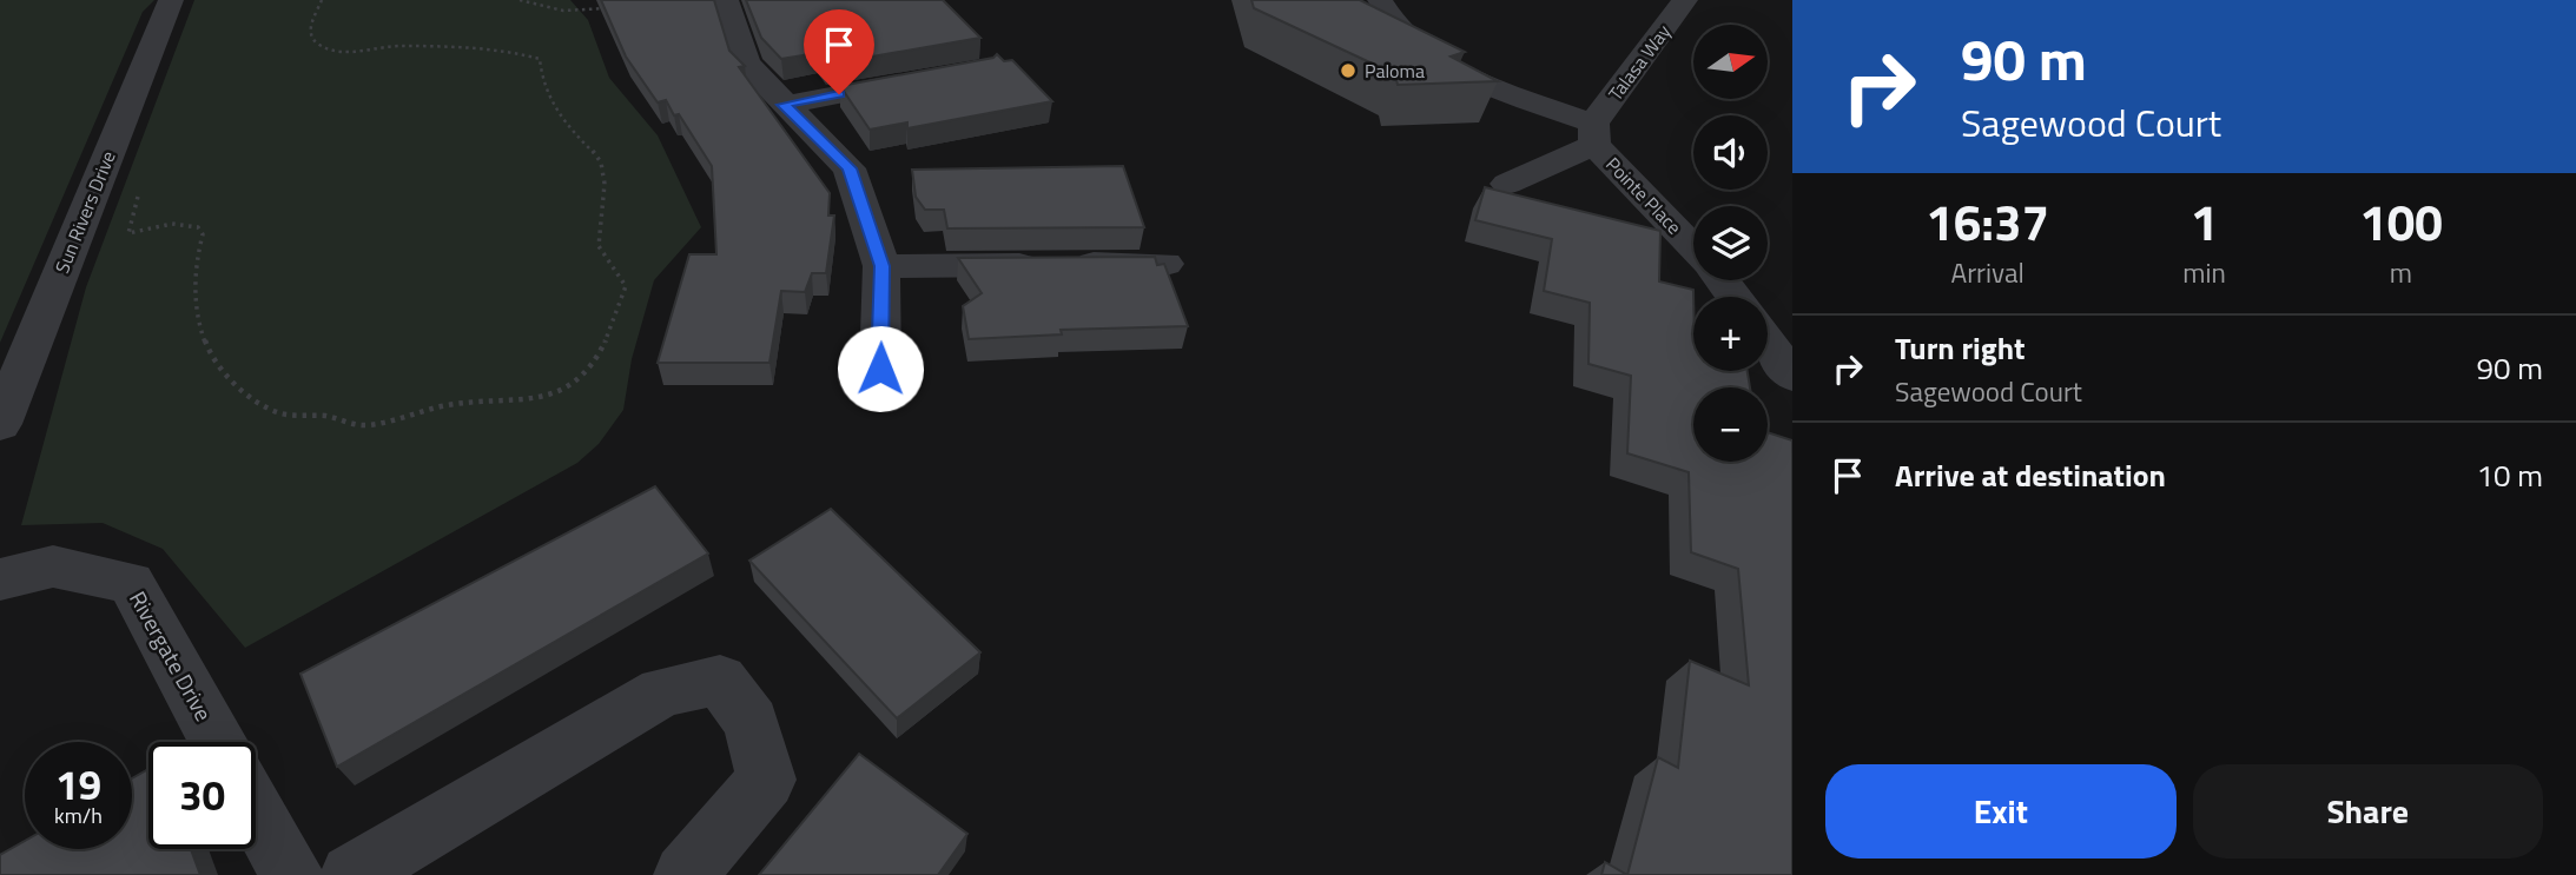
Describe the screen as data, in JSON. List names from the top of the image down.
{
  "streets": {
    "street": [
      "Talasa Way",
      "Pointe Place",
      "Sun Rivers Drive",
      "Rivergate Drive"
    ]
  },
  "crossings": [
    ["Talasa Way", "Pointe Place"]
  ],
  "places": ["Paloma"],
  "north": "right",
  "page": {
    "turn": ["90 m", "Sagewood Court"],
    "map_buttons": ["+", "−"],
    "eta": [
      "16:37",
      "Arrival",
      "1",
      "min",
      "100",
      "m"
    ],
    "list": [
      {
        "name": "Turn right",
        "note": "Sagewood Court",
        "value": "90 m"
      },
      {
        "name": "Arrive at destination",
        "value": "10 m"
      }
    ],
    "speed": "19 km/h",
    "limit": "30",
    "buttons": ["Exit", "Share"]
  }
}
